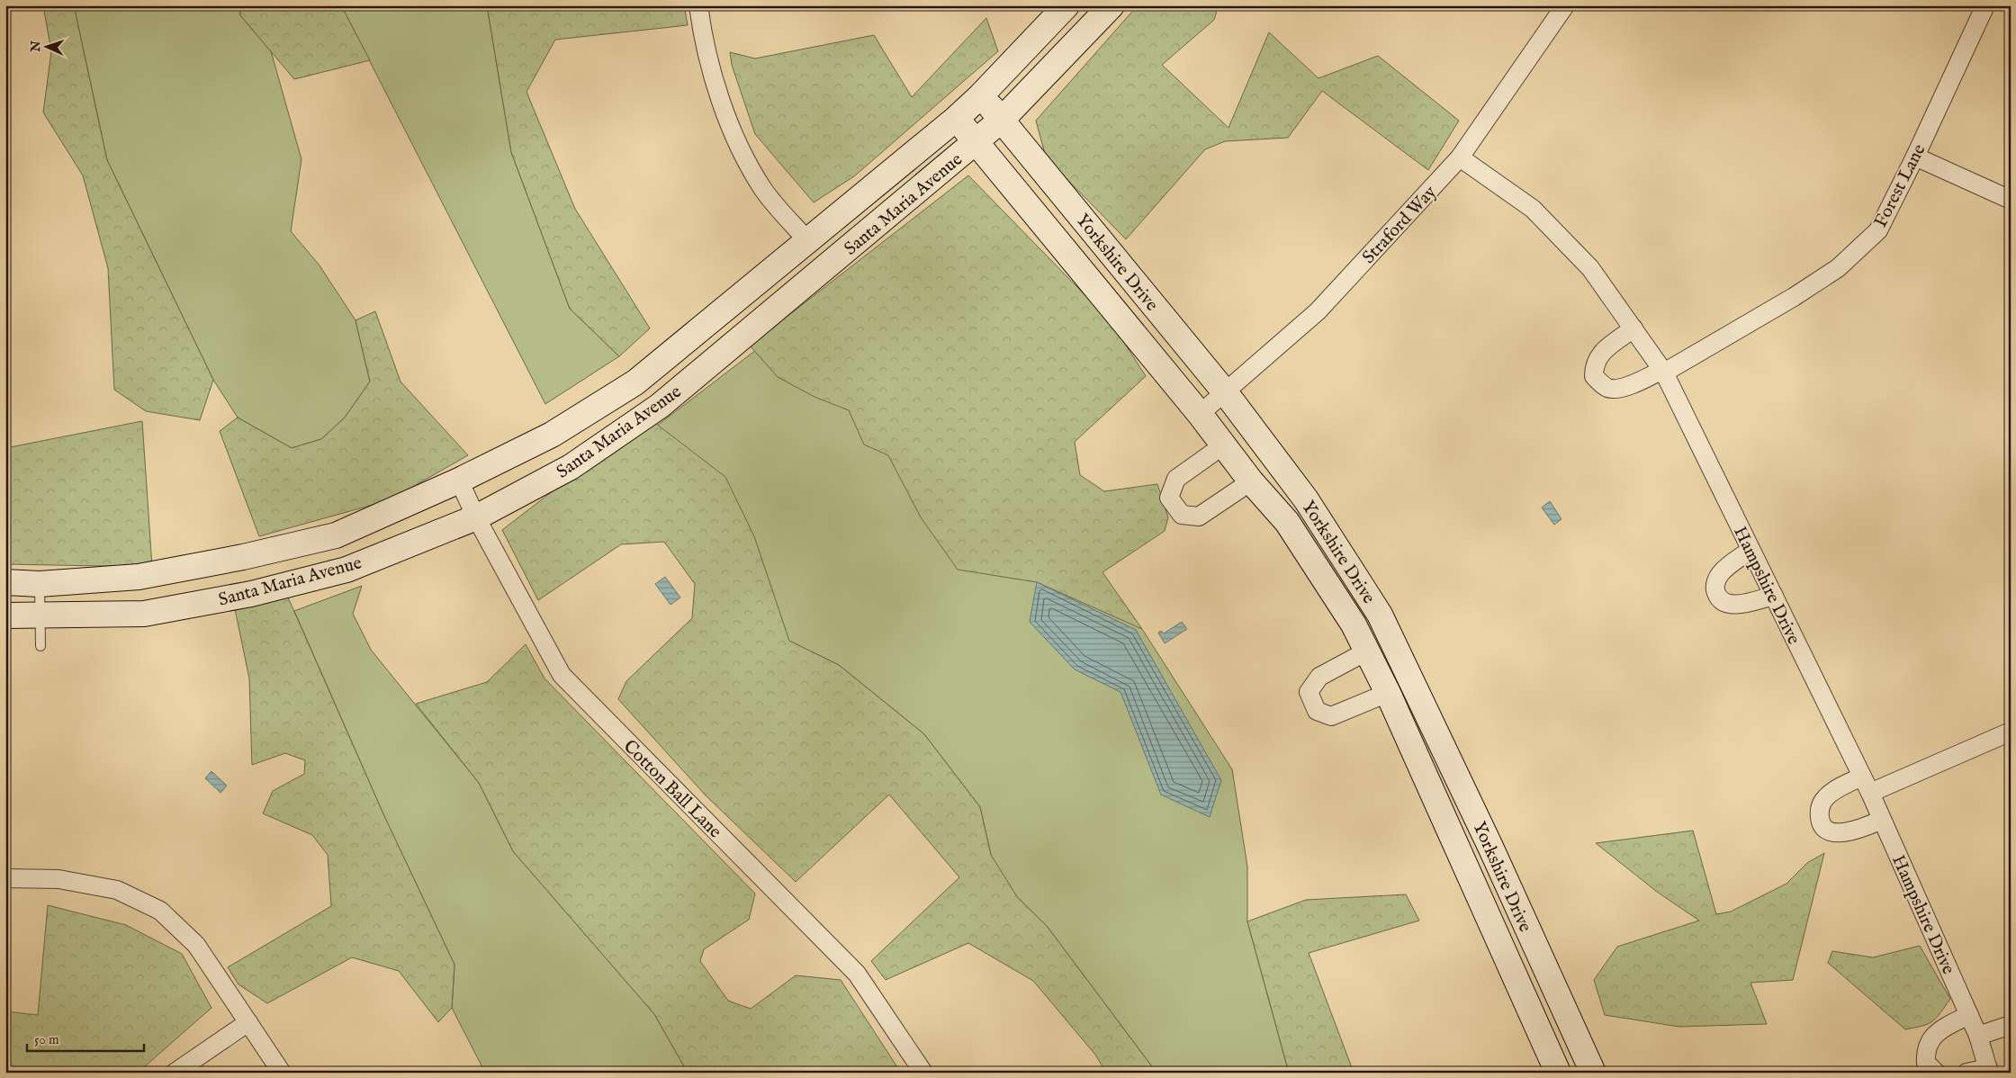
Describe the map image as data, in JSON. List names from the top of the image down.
{
  "streets": {
    "street": [
      "Forest Lane",
      "Santa Maria Avenue",
      "Straford Way",
      "Yorkshire Drive",
      "Hampshire Drive",
      "Cotton Ball Lane"
    ]
  },
  "crossings": [
    ["Forest Lane", "Hampshire Drive"],
    ["Santa Maria Avenue", "Yorkshire Drive"],
    ["Santa Maria Avenue", "Cotton Ball Lane"],
    ["Straford Way", "Yorkshire Drive"],
    ["Straford Way", "Hampshire Drive"]
  ],
  "scale_bar": "50 m",
  "north": "left"
}
